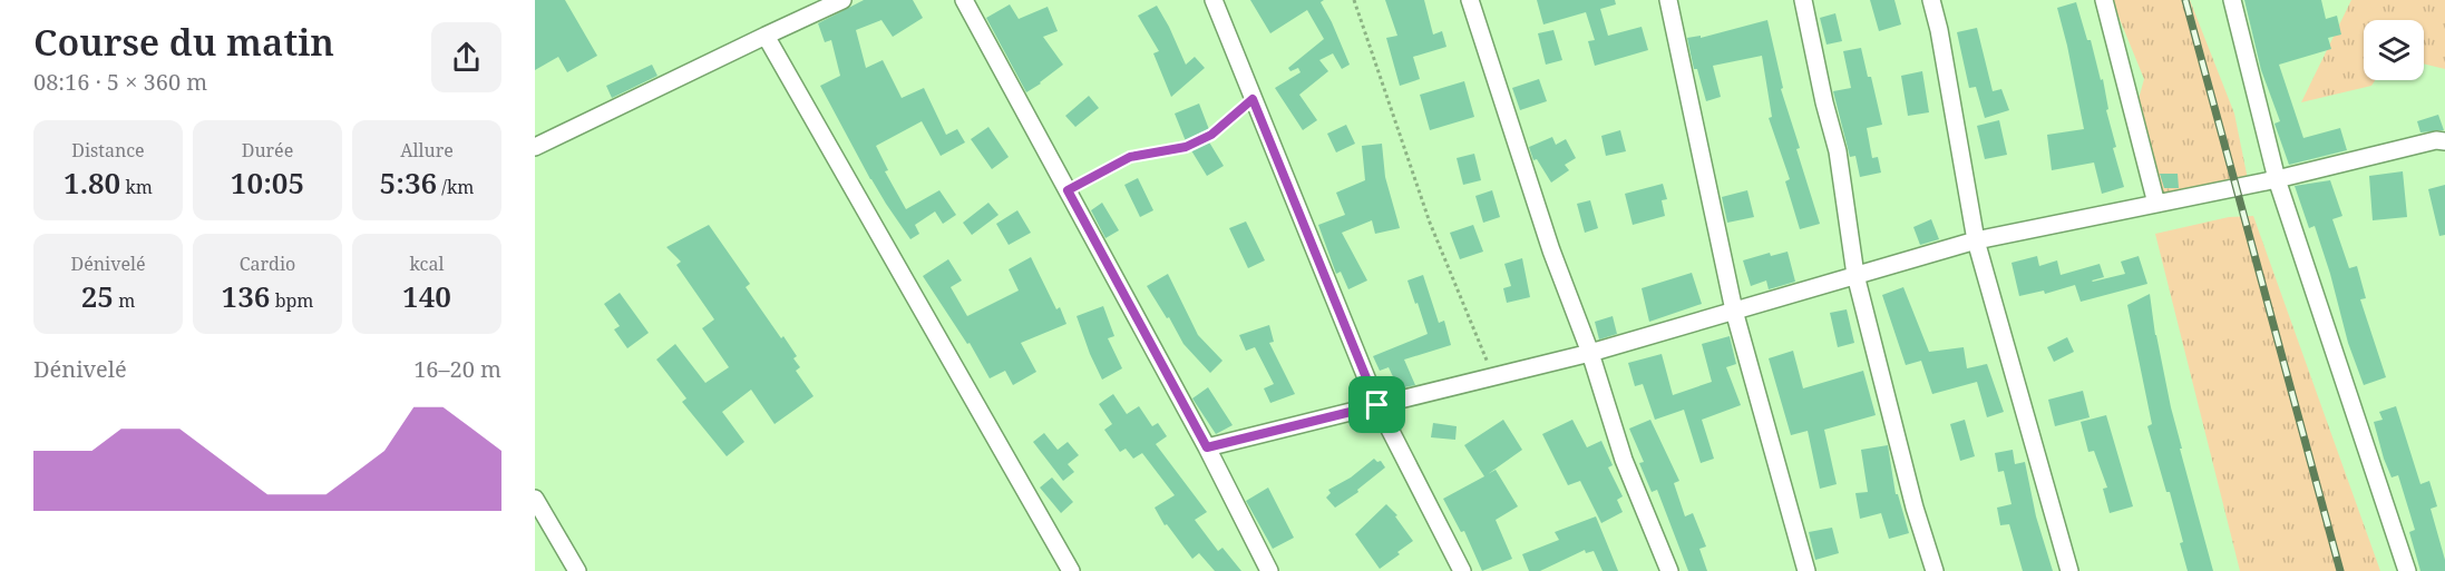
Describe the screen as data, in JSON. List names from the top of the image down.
{
  "page": {
    "heading": ["Course du matin", "08:16 · 5 × 360 m"],
    "stats": [
      ["Distance", "1.80 km"],
      ["Durée", "10:05"],
      ["Allure", "5:36 /km"],
      ["Dénivelé", "25 m"],
      ["Cardio", "136 bpm"],
      ["kcal", "140"]
    ],
    "chart": ["Dénivelé", "16–20 m"]
  }
}
